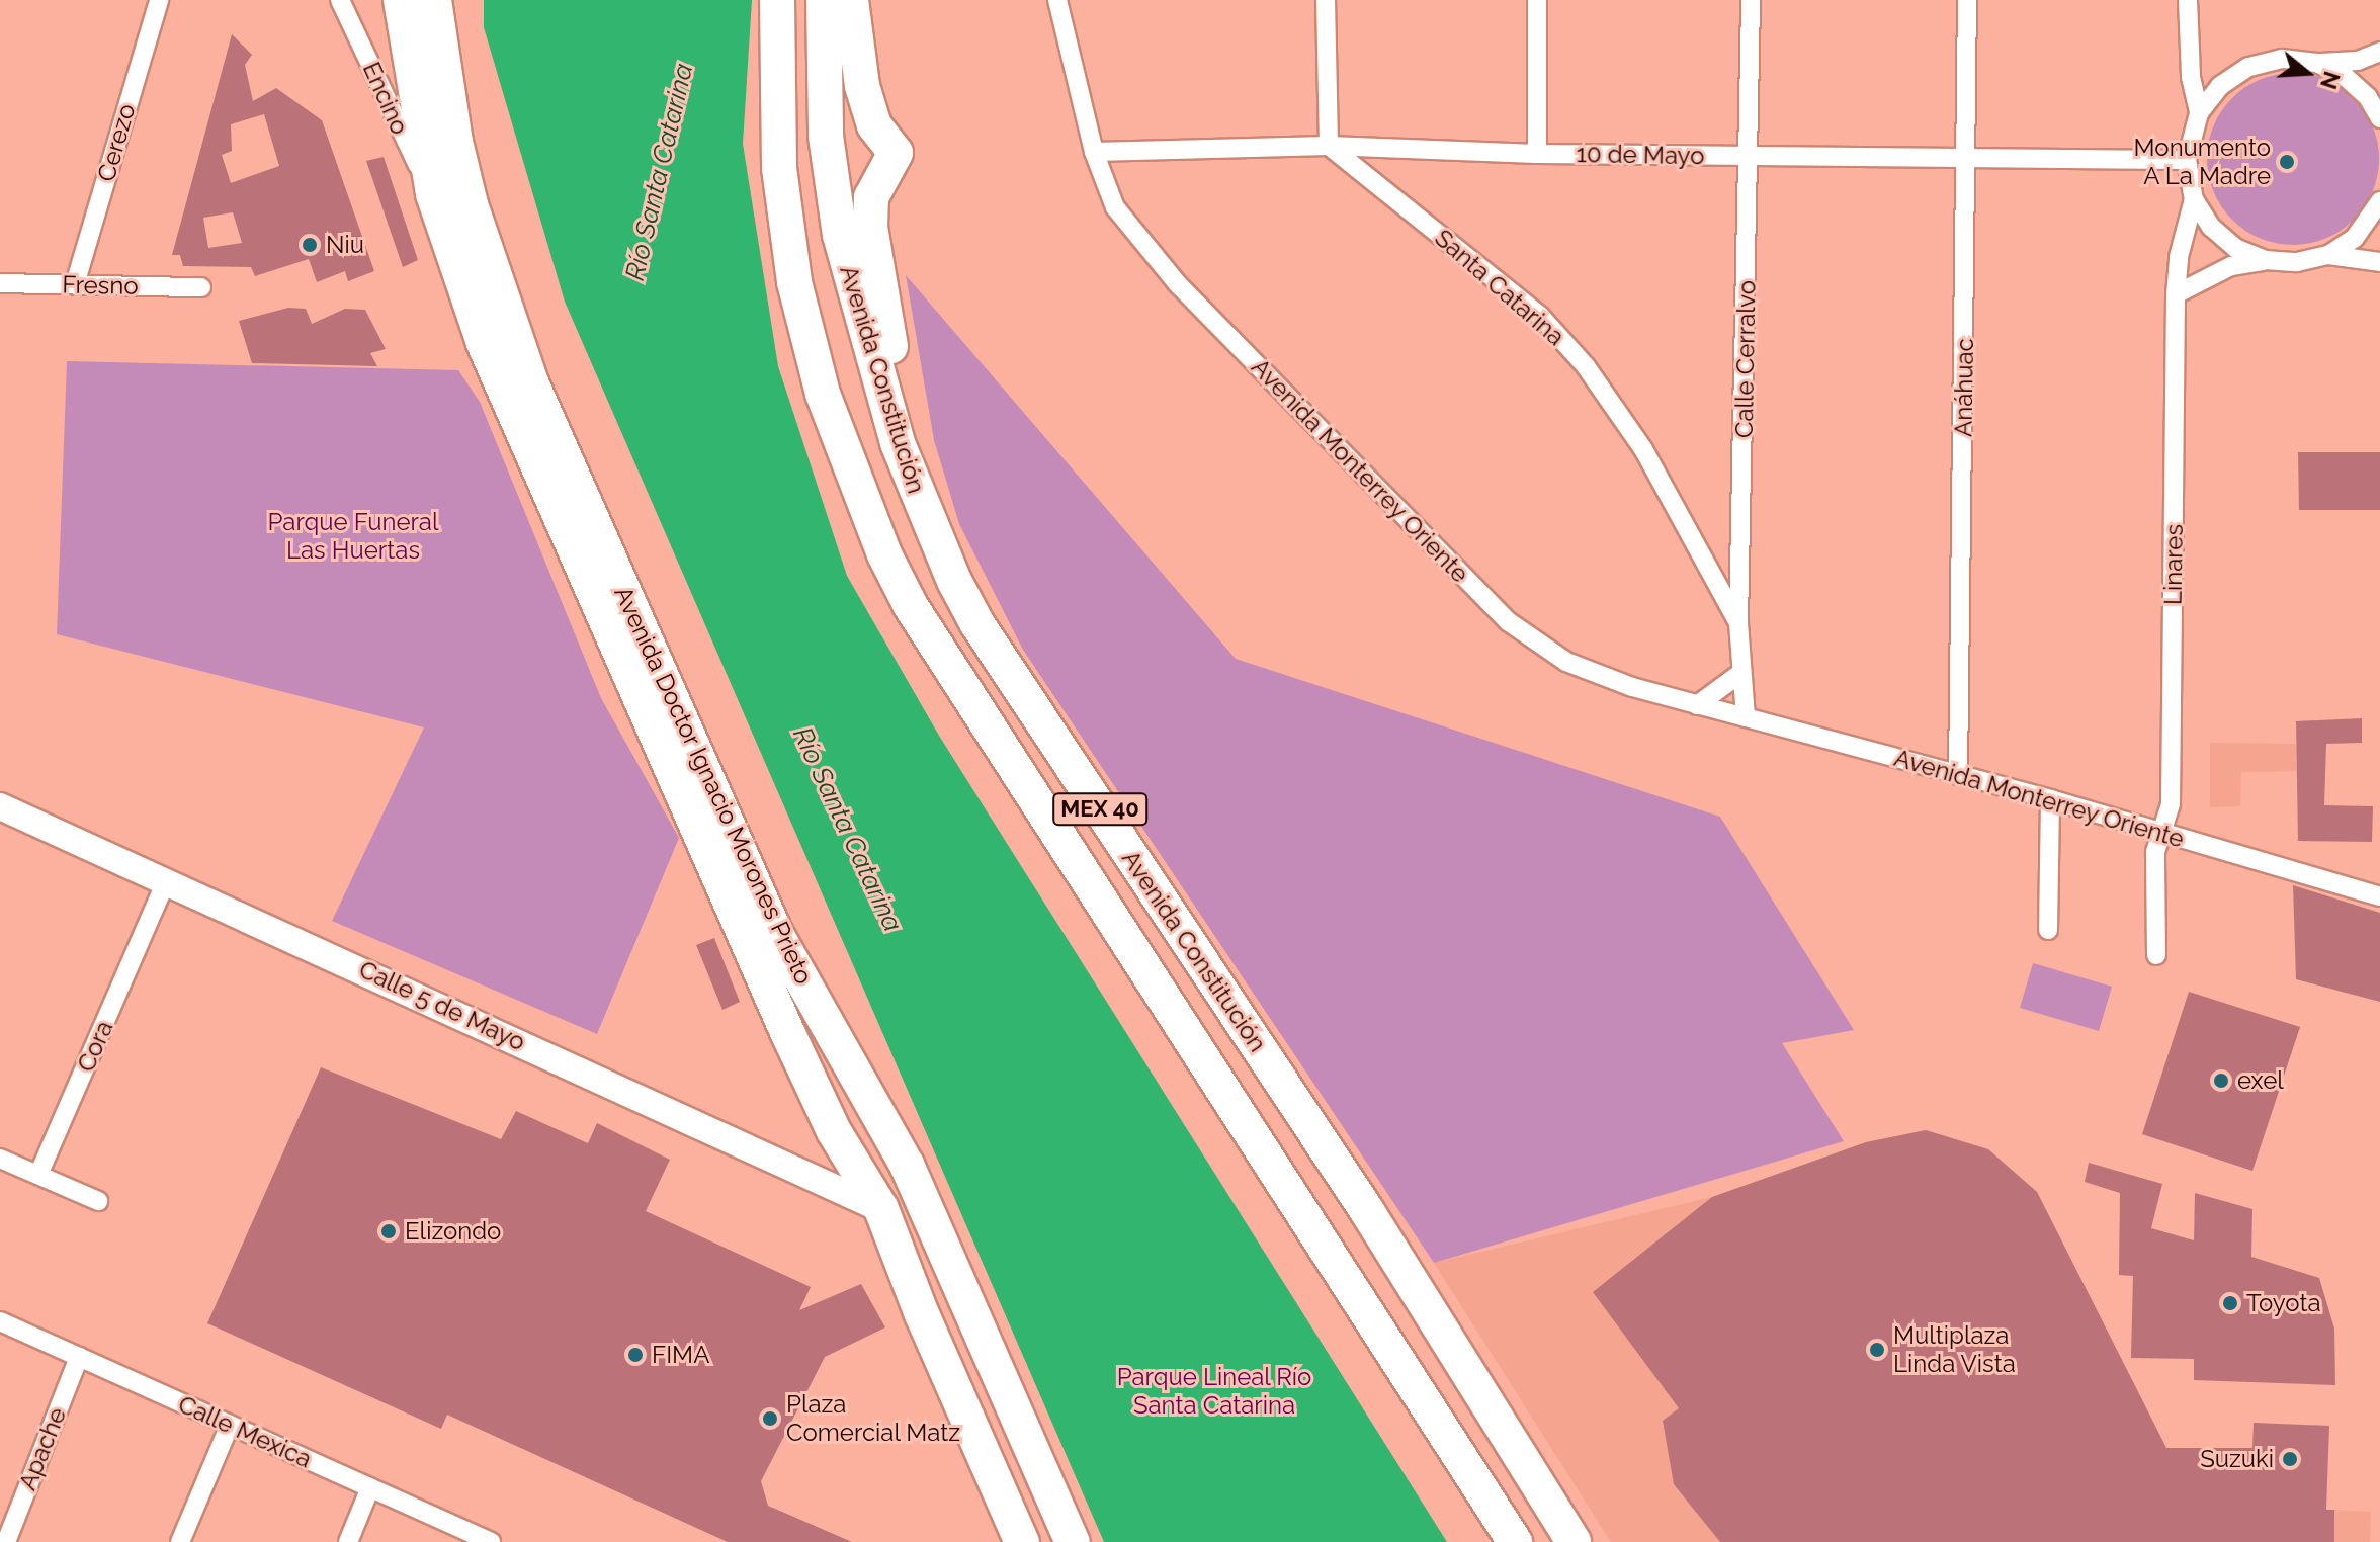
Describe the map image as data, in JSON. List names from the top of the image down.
{
  "streets": {
    "highway": ["Avenida Constitución", "Avenida Doctor Ignacio Morones Prieto", "MEX 40"],
    "street": [
      "Encino",
      "Cerezo",
      "10 de Mayo",
      "Fresno",
      "Santa Catarina",
      "Calle Cerralvo",
      "Anáhuac",
      "Avenida Monterrey Oriente",
      "Linares",
      "Calle 5 de Mayo",
      "Cora",
      "Calle Mexica",
      "Apache"
    ]
  },
  "crossings": [
    ["Encino", "Avenida Doctor Ignacio Morones Prieto"],
    ["Cerezo", "Fresno"],
    ["10 de Mayo", "Santa Catarina"],
    ["10 de Mayo", "Calle Cerralvo"],
    ["10 de Mayo", "Anáhuac"],
    ["10 de Mayo", "Avenida Monterrey Oriente"],
    ["Santa Catarina", "Calle Cerralvo"],
    ["Calle Cerralvo", "Avenida Monterrey Oriente"],
    ["Anáhuac", "Avenida Monterrey Oriente"],
    ["Avenida Monterrey Oriente", "Linares"],
    ["Avenida Doctor Ignacio Morones Prieto", "Calle 5 de Mayo"],
    ["Calle 5 de Mayo", "Cora"],
    ["Calle Mexica", "Apache"]
  ],
  "water": ["Río Santa Catarina"],
  "parks": ["Parque Funeral Las Huertas", "Parque Lineal Río Santa Catarina"],
  "places": [
    "Monumento A La Madre",
    "Niu",
    "exel",
    "Elizondo",
    "Toyota",
    "Multiplaza Linda Vista",
    "FIMA",
    "Plaza Comercial Matz",
    "Suzuki"
  ],
  "north": "right"
}
